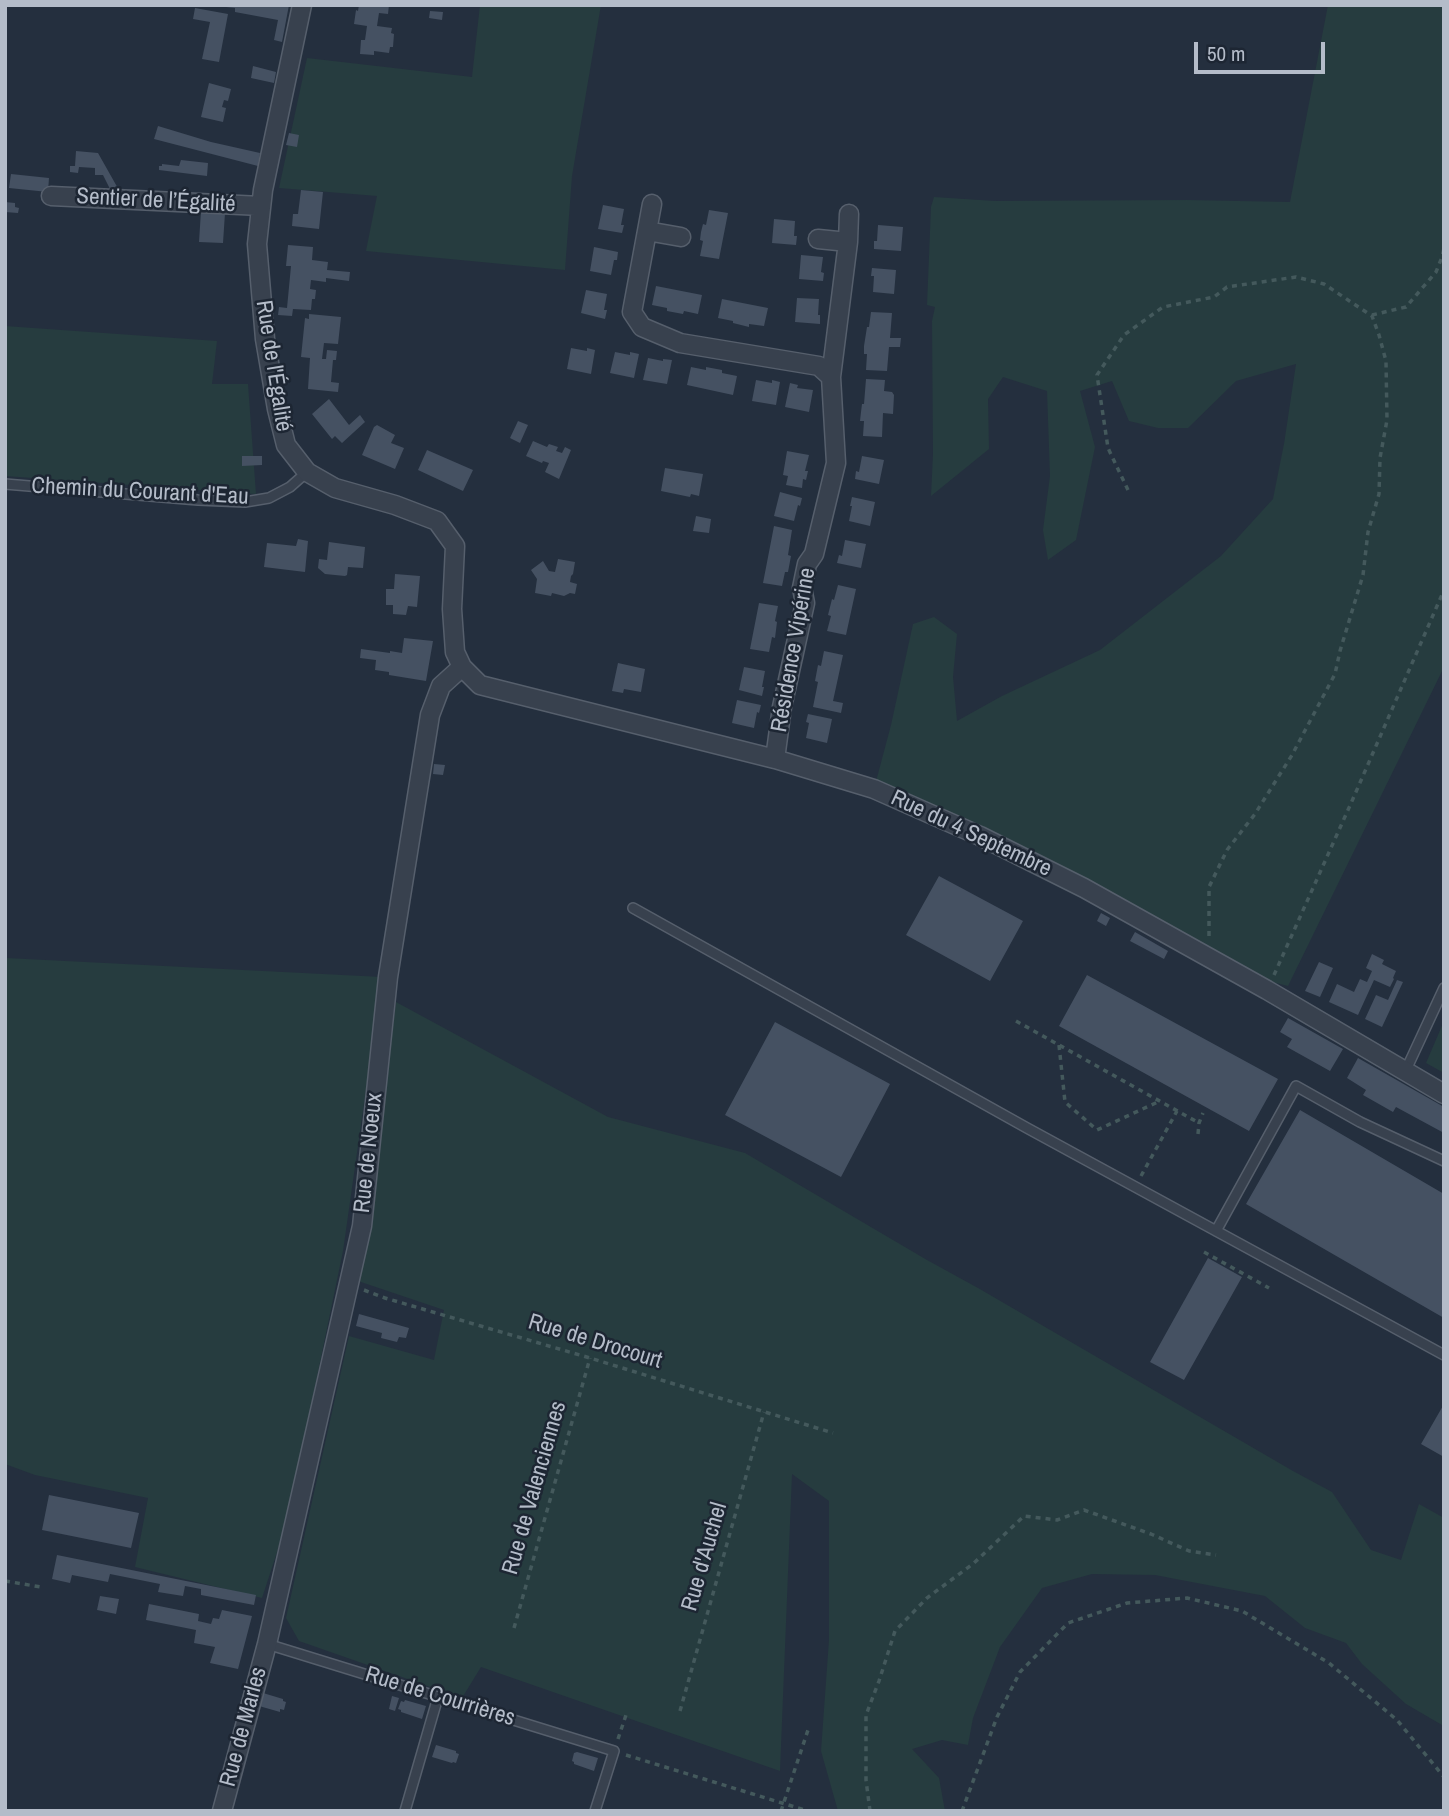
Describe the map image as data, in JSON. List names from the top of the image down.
{
  "streets": {
    "street": [
      "Sentier de l’Égalité",
      "Rue de l'Égalité",
      "Résidence Vipérine",
      "Rue du 4 Septembre",
      "Rue de Noeux",
      "Rue de Marles"
    ],
    "lane": ["Chemin du Courant d'Eau", "Rue de Courrières"],
    "path": ["Rue de Drocourt", "Rue de Valenciennes", "Rue d'Auchel"]
  },
  "crossings": [
    ["Sentier de l’Égalité", "Rue de l'Égalité"],
    ["Rue de l'Égalité", "Chemin du Courant d'Eau"],
    ["Rue de l'Égalité", "Rue du 4 Septembre"],
    ["Rue de l'Égalité", "Rue de Noeux"],
    ["Résidence Vipérine", "Rue du 4 Septembre"],
    ["Rue du 4 Septembre", "Rue de Noeux"],
    ["Rue de Noeux", "Rue de Drocourt"],
    ["Rue de Noeux", "Rue de Courrières"],
    ["Rue de Noeux", "Rue de Marles"],
    ["Rue de Drocourt", "Rue de Valenciennes"],
    ["Rue de Drocourt", "Rue d'Auchel"],
    ["Rue de Courrières", "Rue de Marles"]
  ],
  "scale_bar": "50 m"
}
